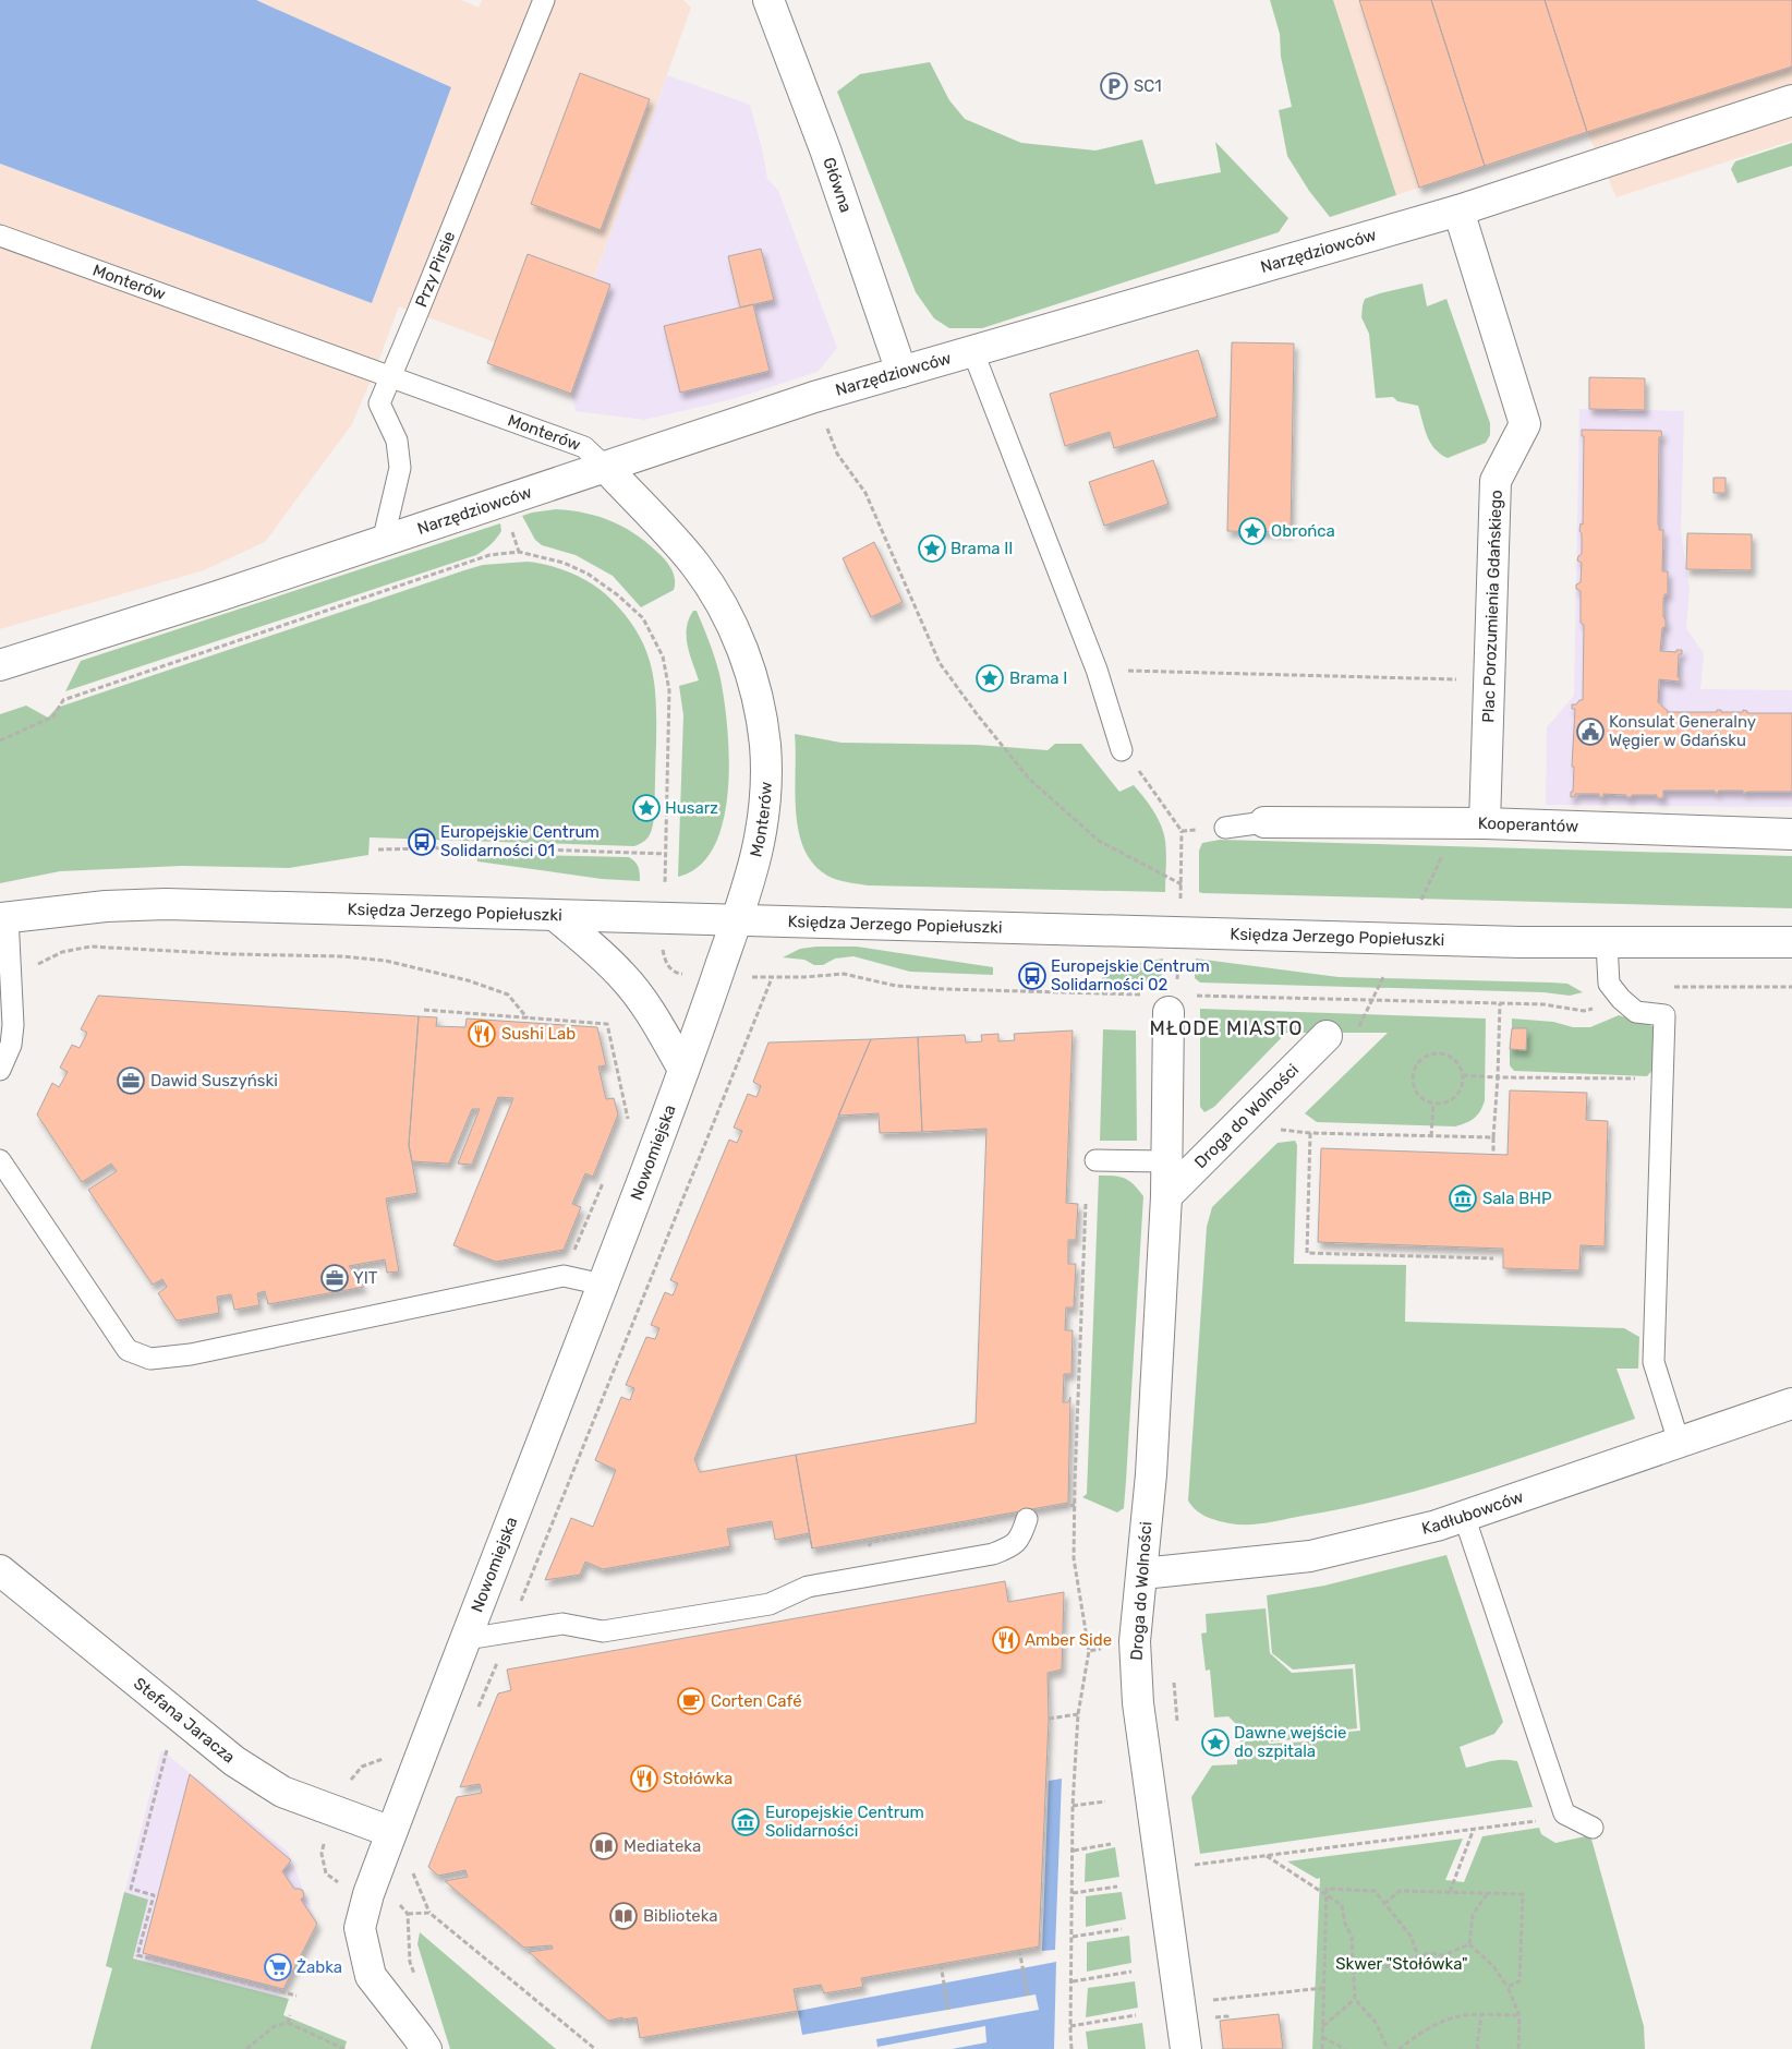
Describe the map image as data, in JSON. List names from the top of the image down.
{
  "streets": {
    "street": [
      "Główna",
      "Narzędziowców",
      "Monterów",
      "Plac Porozumienia Gdańskiego",
      "Kooperantów",
      "Księdza Jerzego Popiełuszki",
      "Droga do Wolności",
      "Nowomiejska",
      "Kadłubowców",
      "Stefana Jaracza"
    ],
    "lane": ["Przy Pirsie"]
  },
  "crossings": [
    ["Główna", "Narzędziowców"],
    ["Narzędziowców", "Przy Pirsie"],
    ["Narzędziowców", "Monterów"],
    ["Narzędziowców", "Plac Porozumienia Gdańskiego"],
    ["Przy Pirsie", "Monterów"],
    ["Monterów", "Księdza Jerzego Popiełuszki"],
    ["Monterów", "Nowomiejska"],
    ["Plac Porozumienia Gdańskiego", "Kooperantów"],
    ["Księdza Jerzego Popiełuszki", "Nowomiejska"],
    ["Droga do Wolności", "Kadłubowców"],
    ["Nowomiejska", "Stefana Jaracza"]
  ],
  "districts": ["MŁODE MIASTO"],
  "parks": ["Skwer \"Stołówka\""],
  "places": {
    "parking": ["SC1"],
    "place": [
      "Obrońca",
      "Brama II",
      "Brama I",
      "Husarz",
      "Dawne wejście do szpitala"
    ],
    "public building": ["Konsulat Generalny Węgier w Gdańsku"],
    "bus stop": ["Europejskie Centrum Solidarności 01", "Europejskie Centrum Solidarności 02"],
    "restaurant": ["Sushi Lab", "Amber Side", "Stołówka"],
    "office": ["Dawid Suszyński", "YIT"],
    "museum": ["Sala BHP", "Europejskie Centrum Solidarności"],
    "cafe": ["Corten Café"],
    "library": ["Mediateka", "Biblioteka"],
    "supermarket": ["Żabka"]
  }
}
